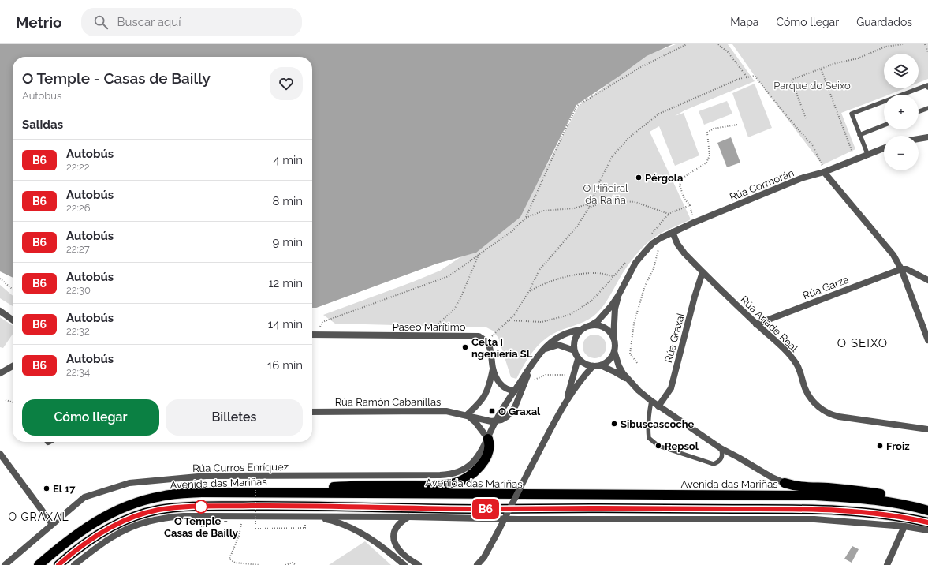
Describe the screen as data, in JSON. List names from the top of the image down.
{
  "streets": {
    "highway": ["Avenida das Mariñas"],
    "street": [
      "Rúa Cormorán",
      "Rúa Garza",
      "Rúa Anade Real",
      "Paseo Marítimo",
      "Rúa Graxal",
      "Rúa Ramón Cabanillas",
      "Rúa Curros Enríquez"
    ]
  },
  "crossings": [
    ["Rúa Cormorán", "Rúa Anade Real"],
    ["Rúa Cormorán", "Rúa Curros Enríquez"],
    ["Rúa Garza", "Rúa Anade Real"],
    ["Rúa Anade Real", "Rúa Graxal"],
    ["Paseo Marítimo", "Rúa Curros Enríquez"],
    ["Rúa Ramón Cabanillas", "Rúa Curros Enríquez"]
  ],
  "districts": ["O SEIXO", "O GRAXAL"],
  "parks": ["Parque do Seixo", "O Piñeiral da Raíña"],
  "places": {
    "other": [
      "Pérgola",
      "Celta I ngeniería SL",
      "Sibuscascoche",
      "Repsol",
      "Froiz",
      "El 17",
      "O Temple - Casas de Bailly"
    ],
    "transit": ["O Graxal"]
  },
  "lines": ["bus line B6"],
  "page": {
    "header": "Metrio",
    "search": "Buscar aquí",
    "nav": ["Mapa", "Cómo llegar", "Guardados"],
    "on_map": "B6",
    "map_buttons": ["+", "−"],
    "heading": [
      ["O Temple - Casas de Bailly", "Autobús"],
      "Salidas"
    ],
    "list": [
      {
        "mark": "B6",
        "name": "Autobús",
        "note": "22:22",
        "value": "4 min"
      },
      {
        "mark": "B6",
        "name": "Autobús",
        "note": "22:26",
        "value": "8 min"
      },
      {
        "mark": "B6",
        "name": "Autobús",
        "note": "22:27",
        "value": "9 min"
      },
      {
        "mark": "B6",
        "name": "Autobús",
        "note": "22:30",
        "value": "12 min"
      },
      {
        "mark": "B6",
        "name": "Autobús",
        "note": "22:32",
        "value": "14 min"
      },
      {
        "mark": "B6",
        "name": "Autobús",
        "note": "22:34",
        "value": "16 min"
      }
    ],
    "buttons": ["Cómo llegar", "Billetes"]
  }
}
